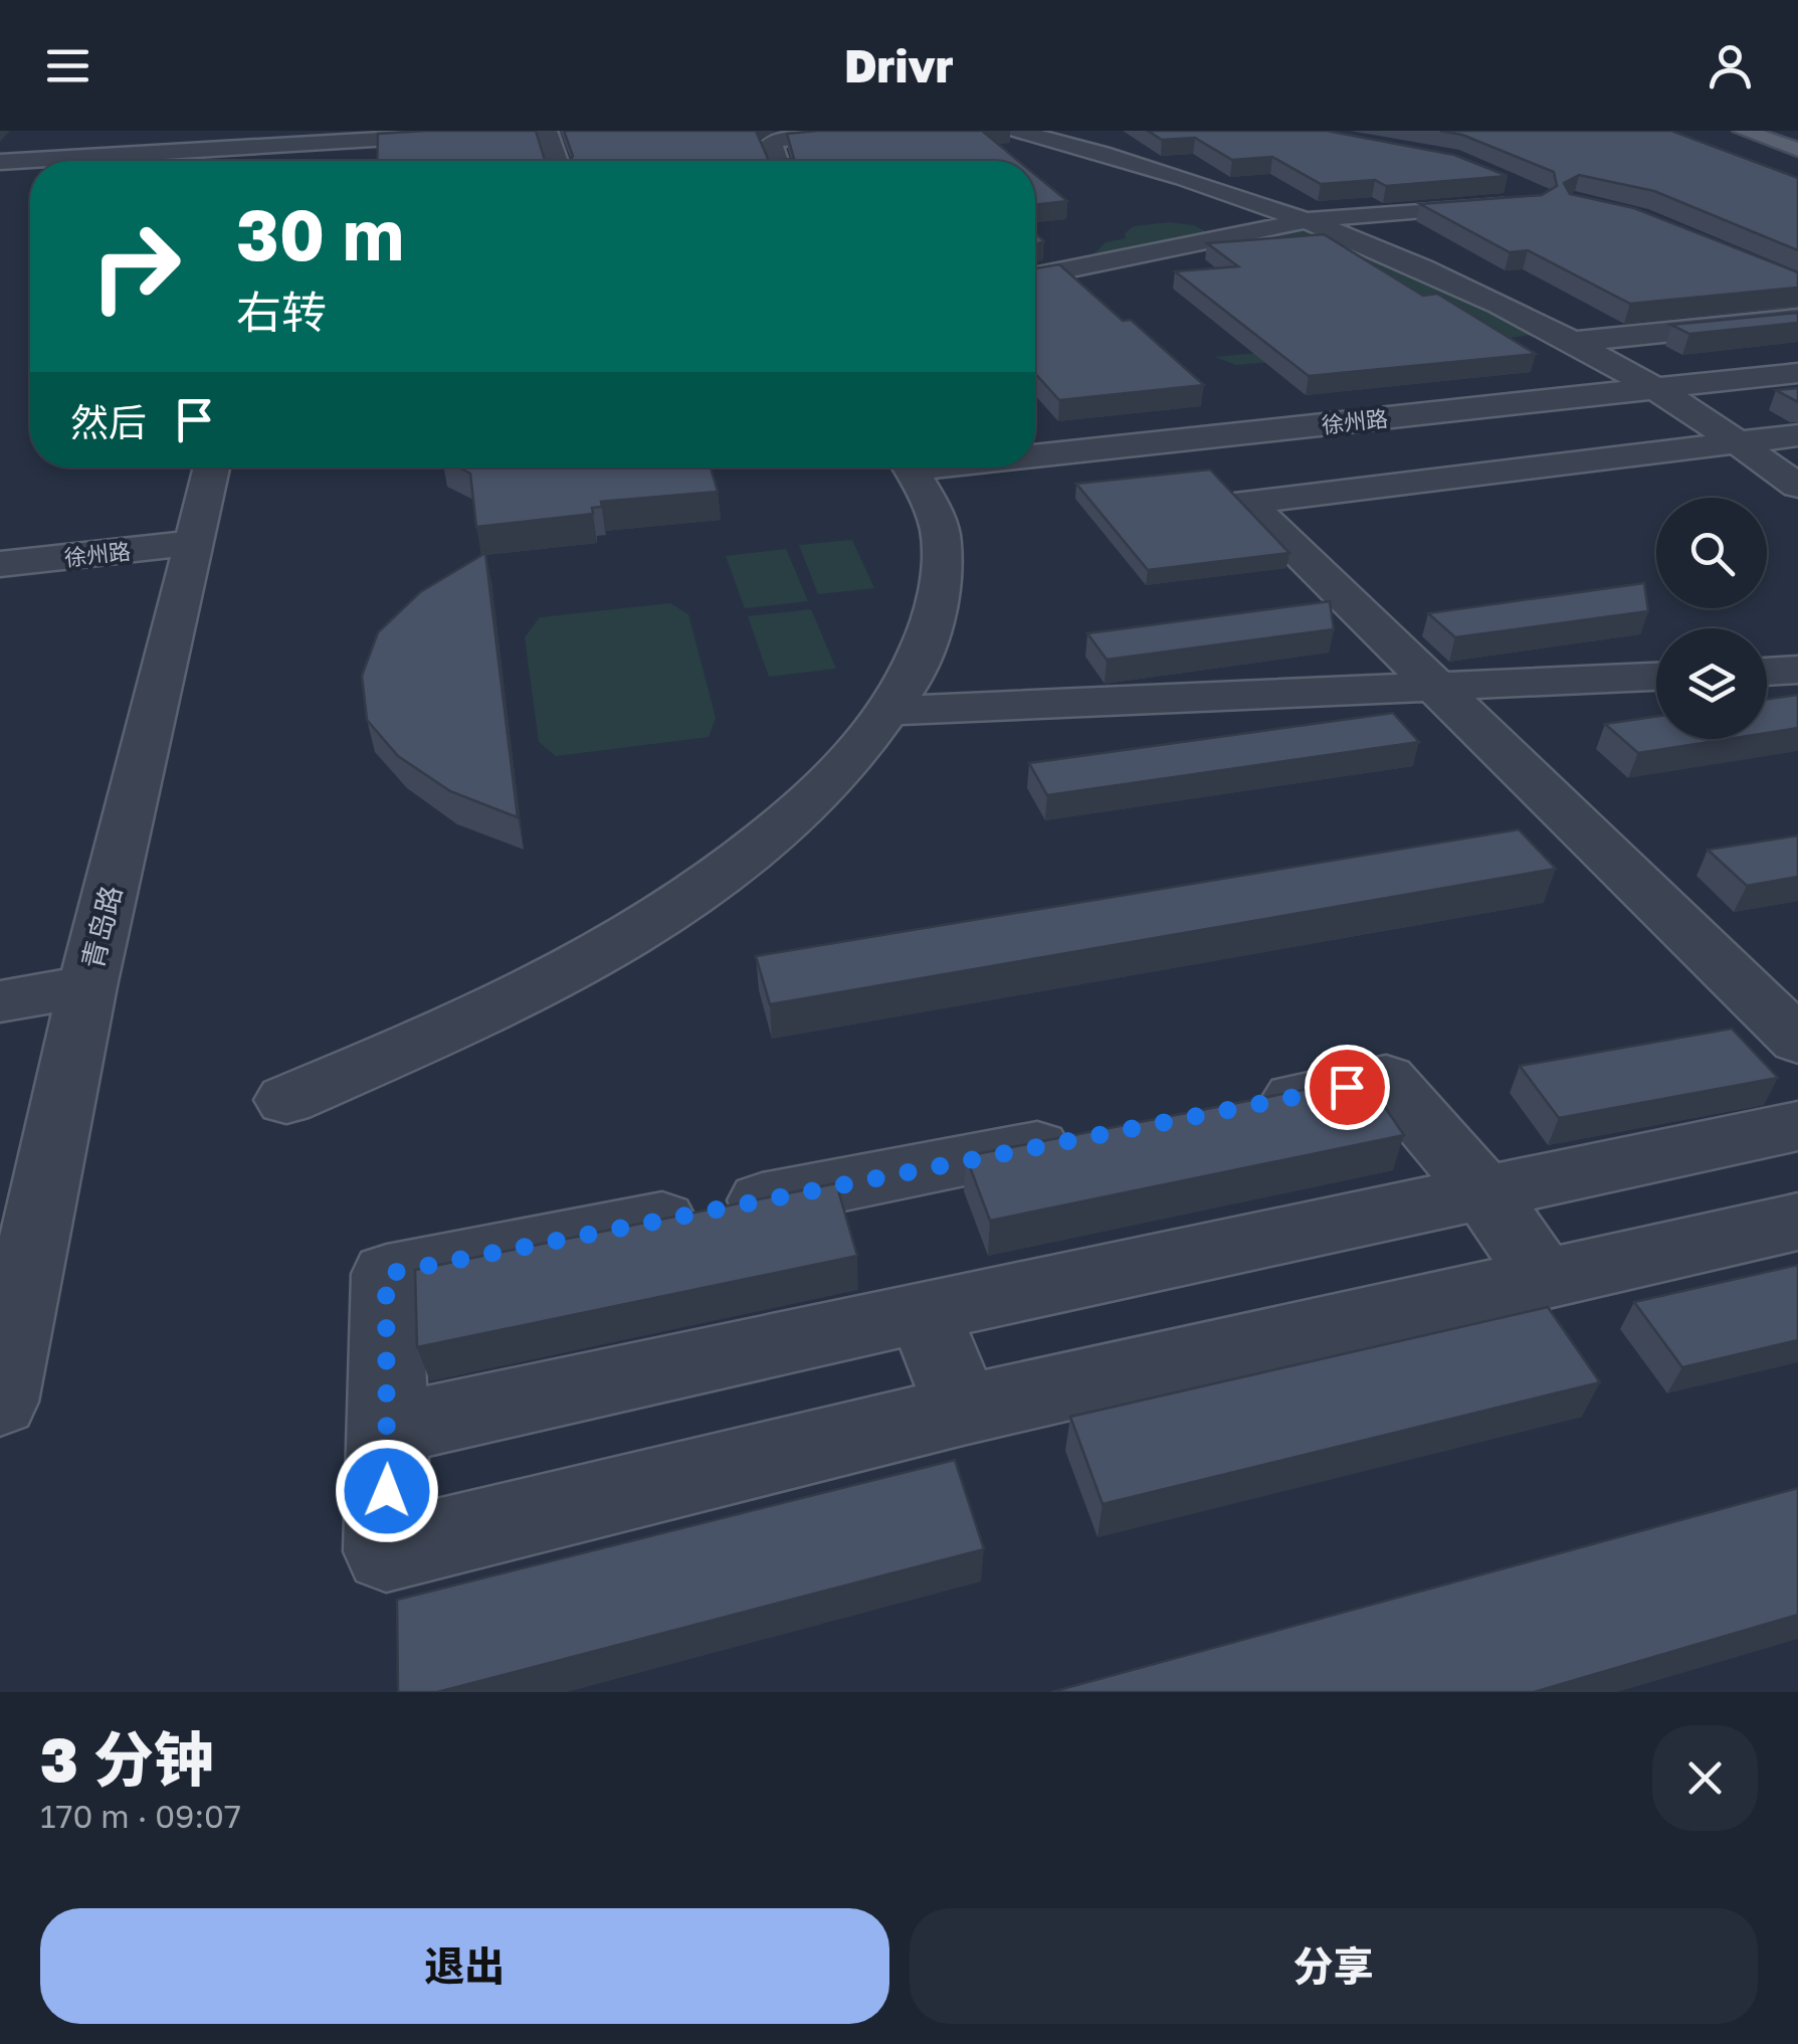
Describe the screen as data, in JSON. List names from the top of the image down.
{
  "streets": {
    "street": ["徐州路", "青岛路"]
  },
  "crossings": [
    ["徐州路", "青岛路"]
  ],
  "page": {
    "header": "Drivr",
    "turn": ["30 m", "右转"],
    "then": "然后",
    "heading": ["3 分钟", "170 m · 09:07"],
    "buttons": ["退出", "分享"]
  }
}
